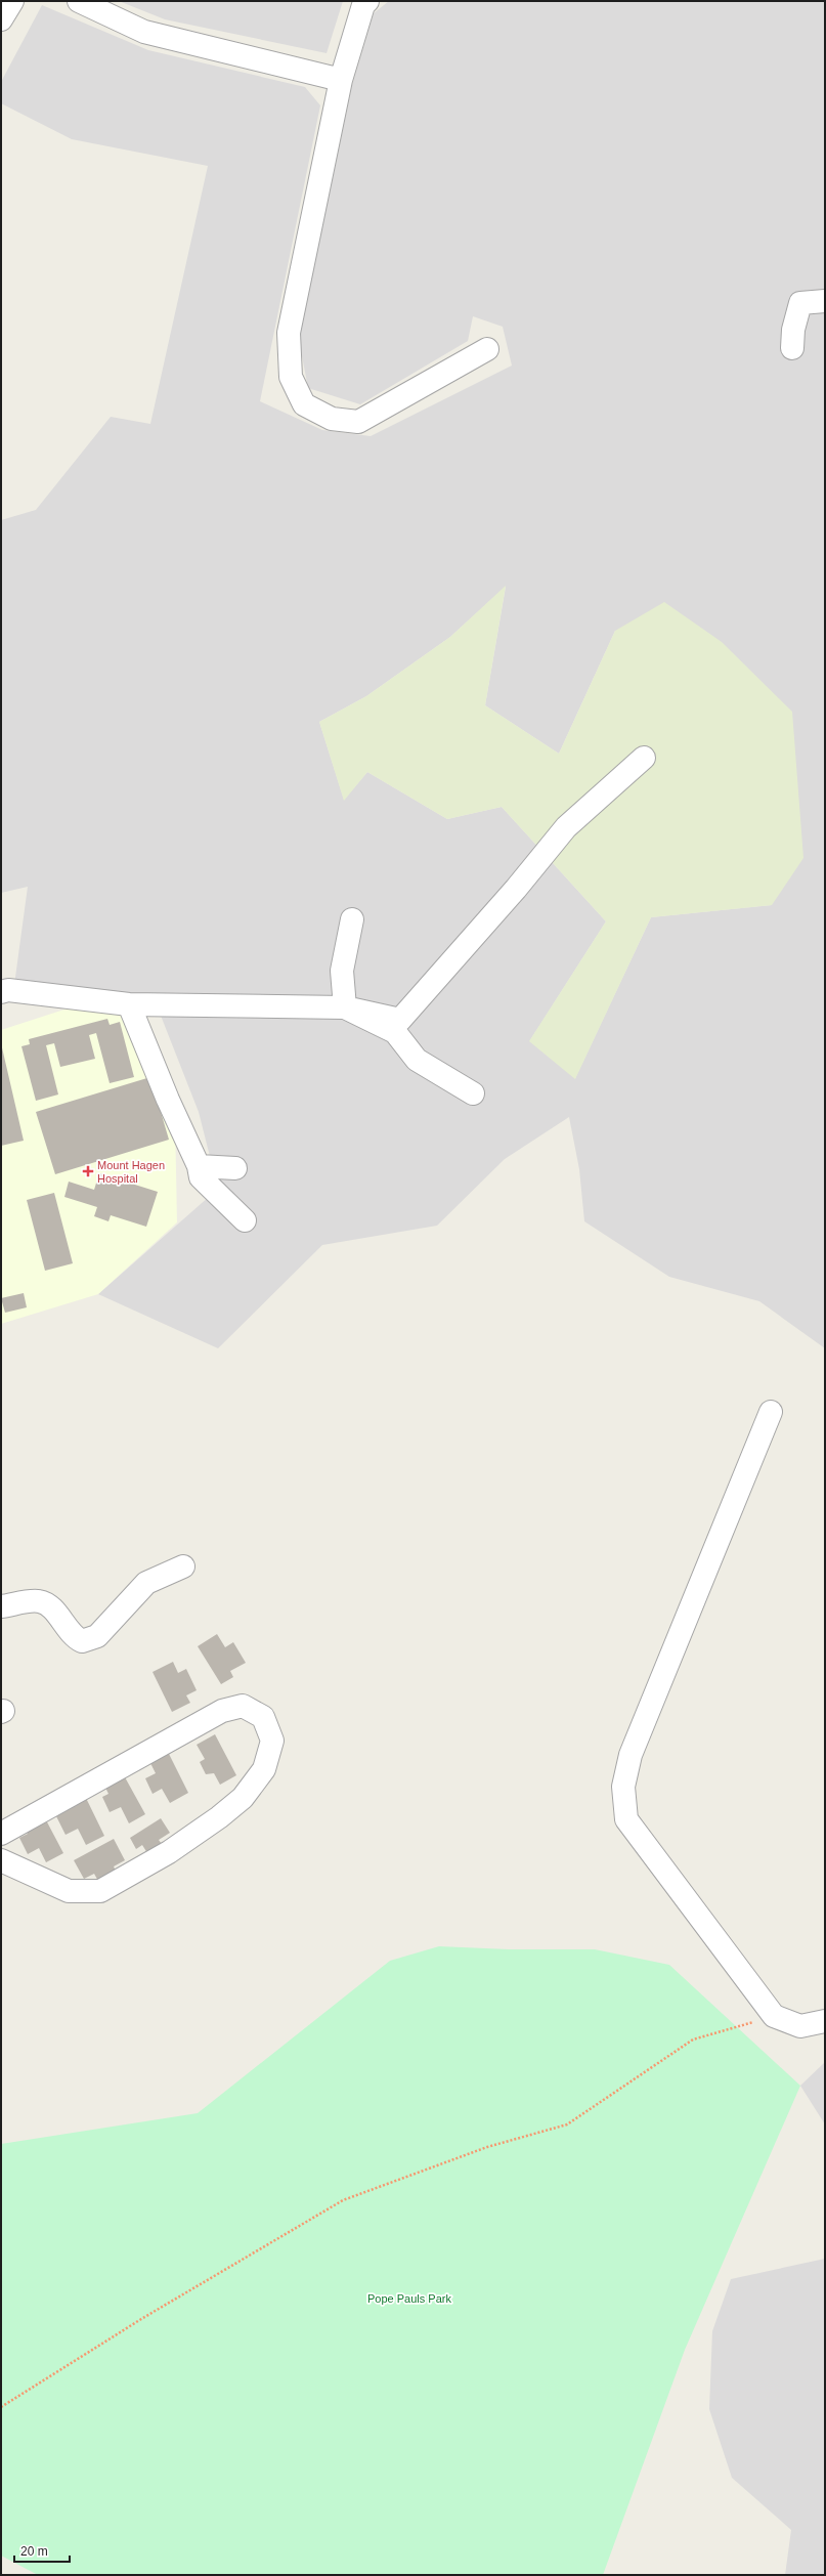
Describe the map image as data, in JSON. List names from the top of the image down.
{
  "parks": ["Pope Pauls Park"],
  "places": {
    "health": ["Mount Hagen Hospital"]
  },
  "scale_bar": "20 m"
}
